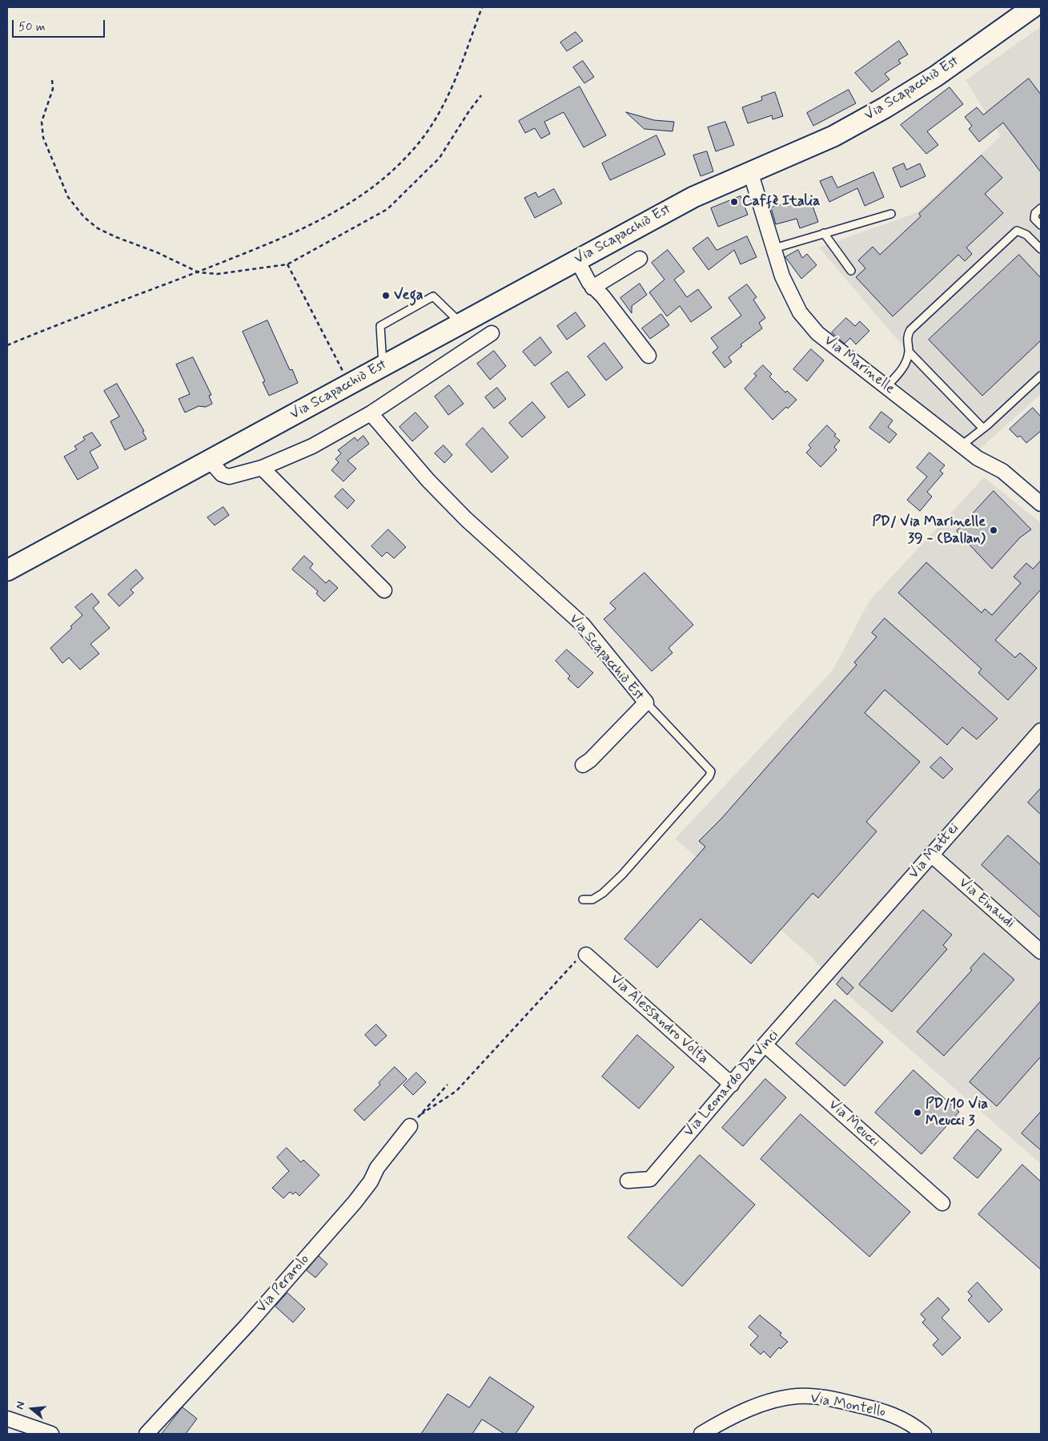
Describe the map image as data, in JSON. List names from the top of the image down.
{
  "streets": {
    "main road": ["Via Scapacchiò Est"],
    "street": [
      "Via Marinelle",
      "Via Mattei",
      "Via Einaudi",
      "Via Alessandro Volta",
      "Via Leonardo Da Vinci",
      "Via Meucci",
      "Via Perarolo",
      "Via Montello"
    ]
  },
  "crossings": [
    ["Via Scapacchiò Est", "Via Marinelle"],
    ["Via Mattei", "Via Einaudi"],
    ["Via Mattei", "Via Leonardo Da Vinci"],
    ["Via Alessandro Volta", "Via Leonardo Da Vinci"],
    ["Via Leonardo Da Vinci", "Via Meucci"]
  ],
  "places": [
    "Caffè Italia",
    "Vega",
    "PD/ Via Marinelle 39 - (Ballan)",
    "PD/10 Via Meucci 3"
  ],
  "scale_bar": "50 m",
  "north": "left"
}
